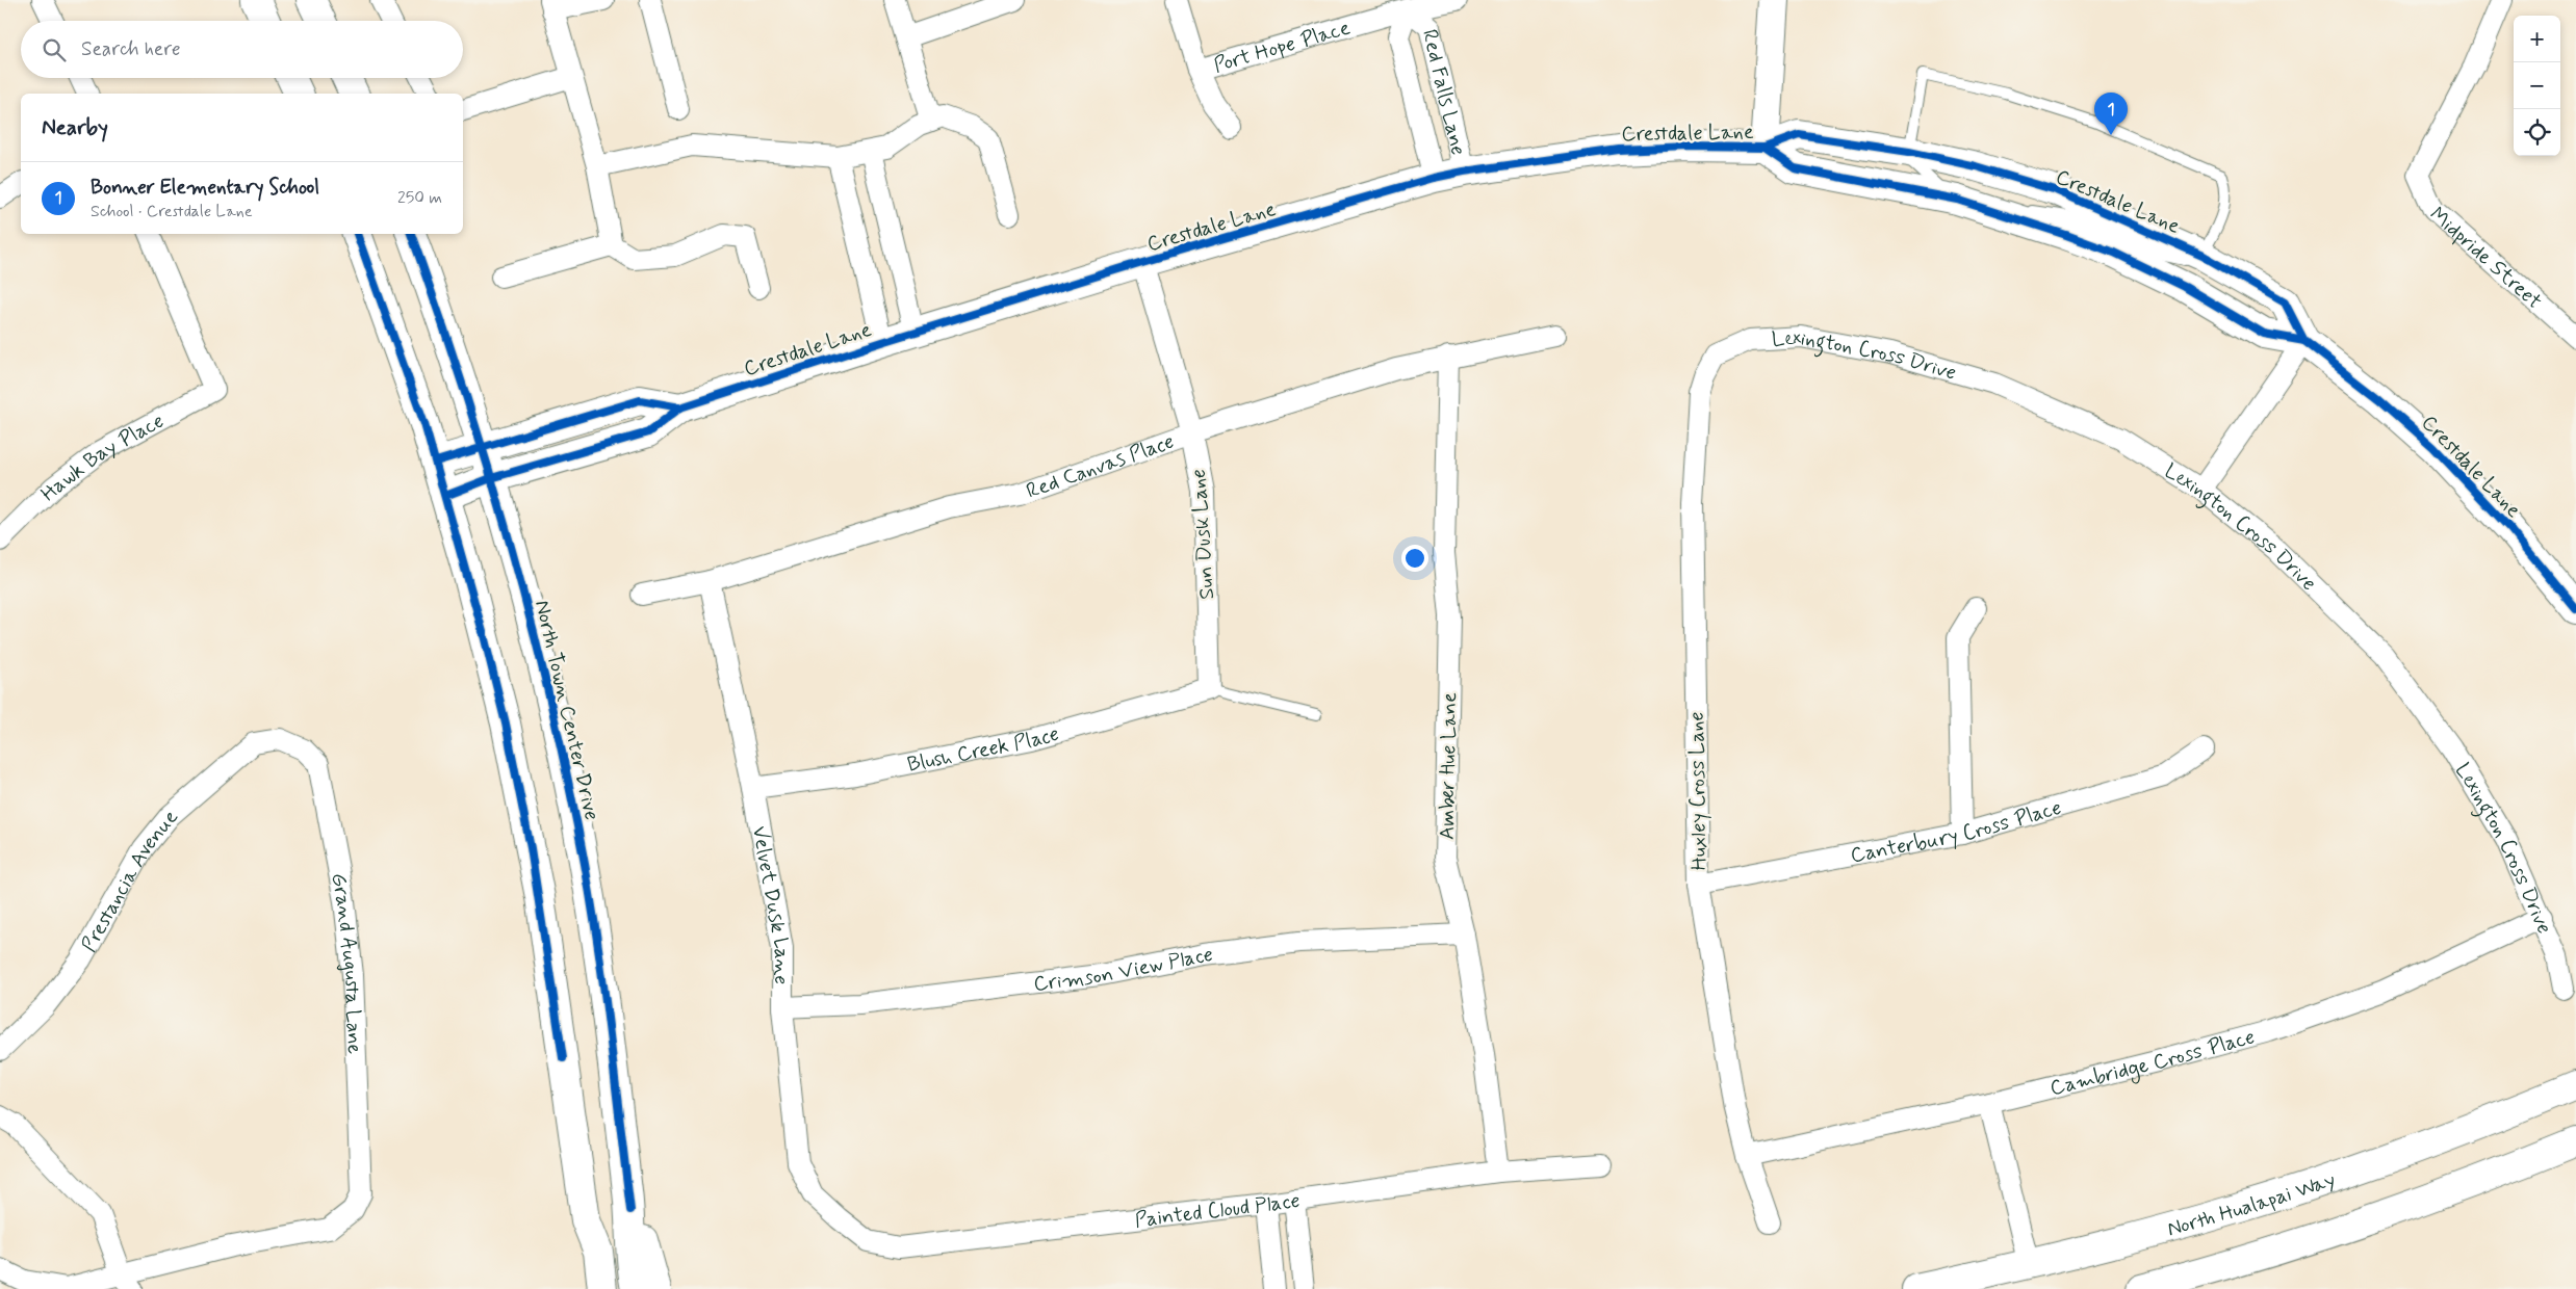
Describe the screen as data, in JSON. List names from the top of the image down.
{
  "streets": {
    "main road": ["Crestdale Lane", "North Town Center Drive", "North Hualapai Way"],
    "street": [
      "Port Hope Place",
      "Red Falls Lane",
      "Midpride Street",
      "Lexington Cross Drive",
      "Hawk Bay Place",
      "Red Canvas Place",
      "Sun Dusk Lane",
      "Blush Creek Place",
      "Amber Hue Lane",
      "Huxley Cross Lane",
      "Canterbury Cross Place",
      "Prestancia Avenue",
      "Velvet Dusk Lane",
      "Grand Augusta Lane",
      "Crimson View Place",
      "Cambridge Cross Place",
      "Painted Cloud Place"
    ]
  },
  "crossings": [
    ["Port Hope Place", "Red Falls Lane"],
    ["Red Falls Lane", "Crestdale Lane"],
    ["Crestdale Lane", "Sun Dusk Lane"],
    ["Crestdale Lane", "North Town Center Drive"],
    ["Lexington Cross Drive", "Huxley Cross Lane"],
    ["Lexington Cross Drive", "Cambridge Cross Place"],
    ["Red Canvas Place", "Sun Dusk Lane"],
    ["Red Canvas Place", "Amber Hue Lane"],
    ["Red Canvas Place", "Velvet Dusk Lane"],
    ["Sun Dusk Lane", "Blush Creek Place"],
    ["Blush Creek Place", "Velvet Dusk Lane"],
    ["Amber Hue Lane", "Crimson View Place"],
    ["Amber Hue Lane", "Painted Cloud Place"],
    ["Huxley Cross Lane", "Canterbury Cross Place"],
    ["Huxley Cross Lane", "Cambridge Cross Place"],
    ["Prestancia Avenue", "Grand Augusta Lane"],
    ["Velvet Dusk Lane", "Crimson View Place"],
    ["Velvet Dusk Lane", "Painted Cloud Place"]
  ],
  "page": {
    "map_buttons": ["+", "−"],
    "search": "Search here",
    "pins": "1",
    "heading": "Nearby",
    "list": [
      {
        "mark": "1",
        "name": "Bonner Elementary School",
        "note": "School · Crestdale Lane",
        "value": "250 m"
      }
    ]
  }
}
